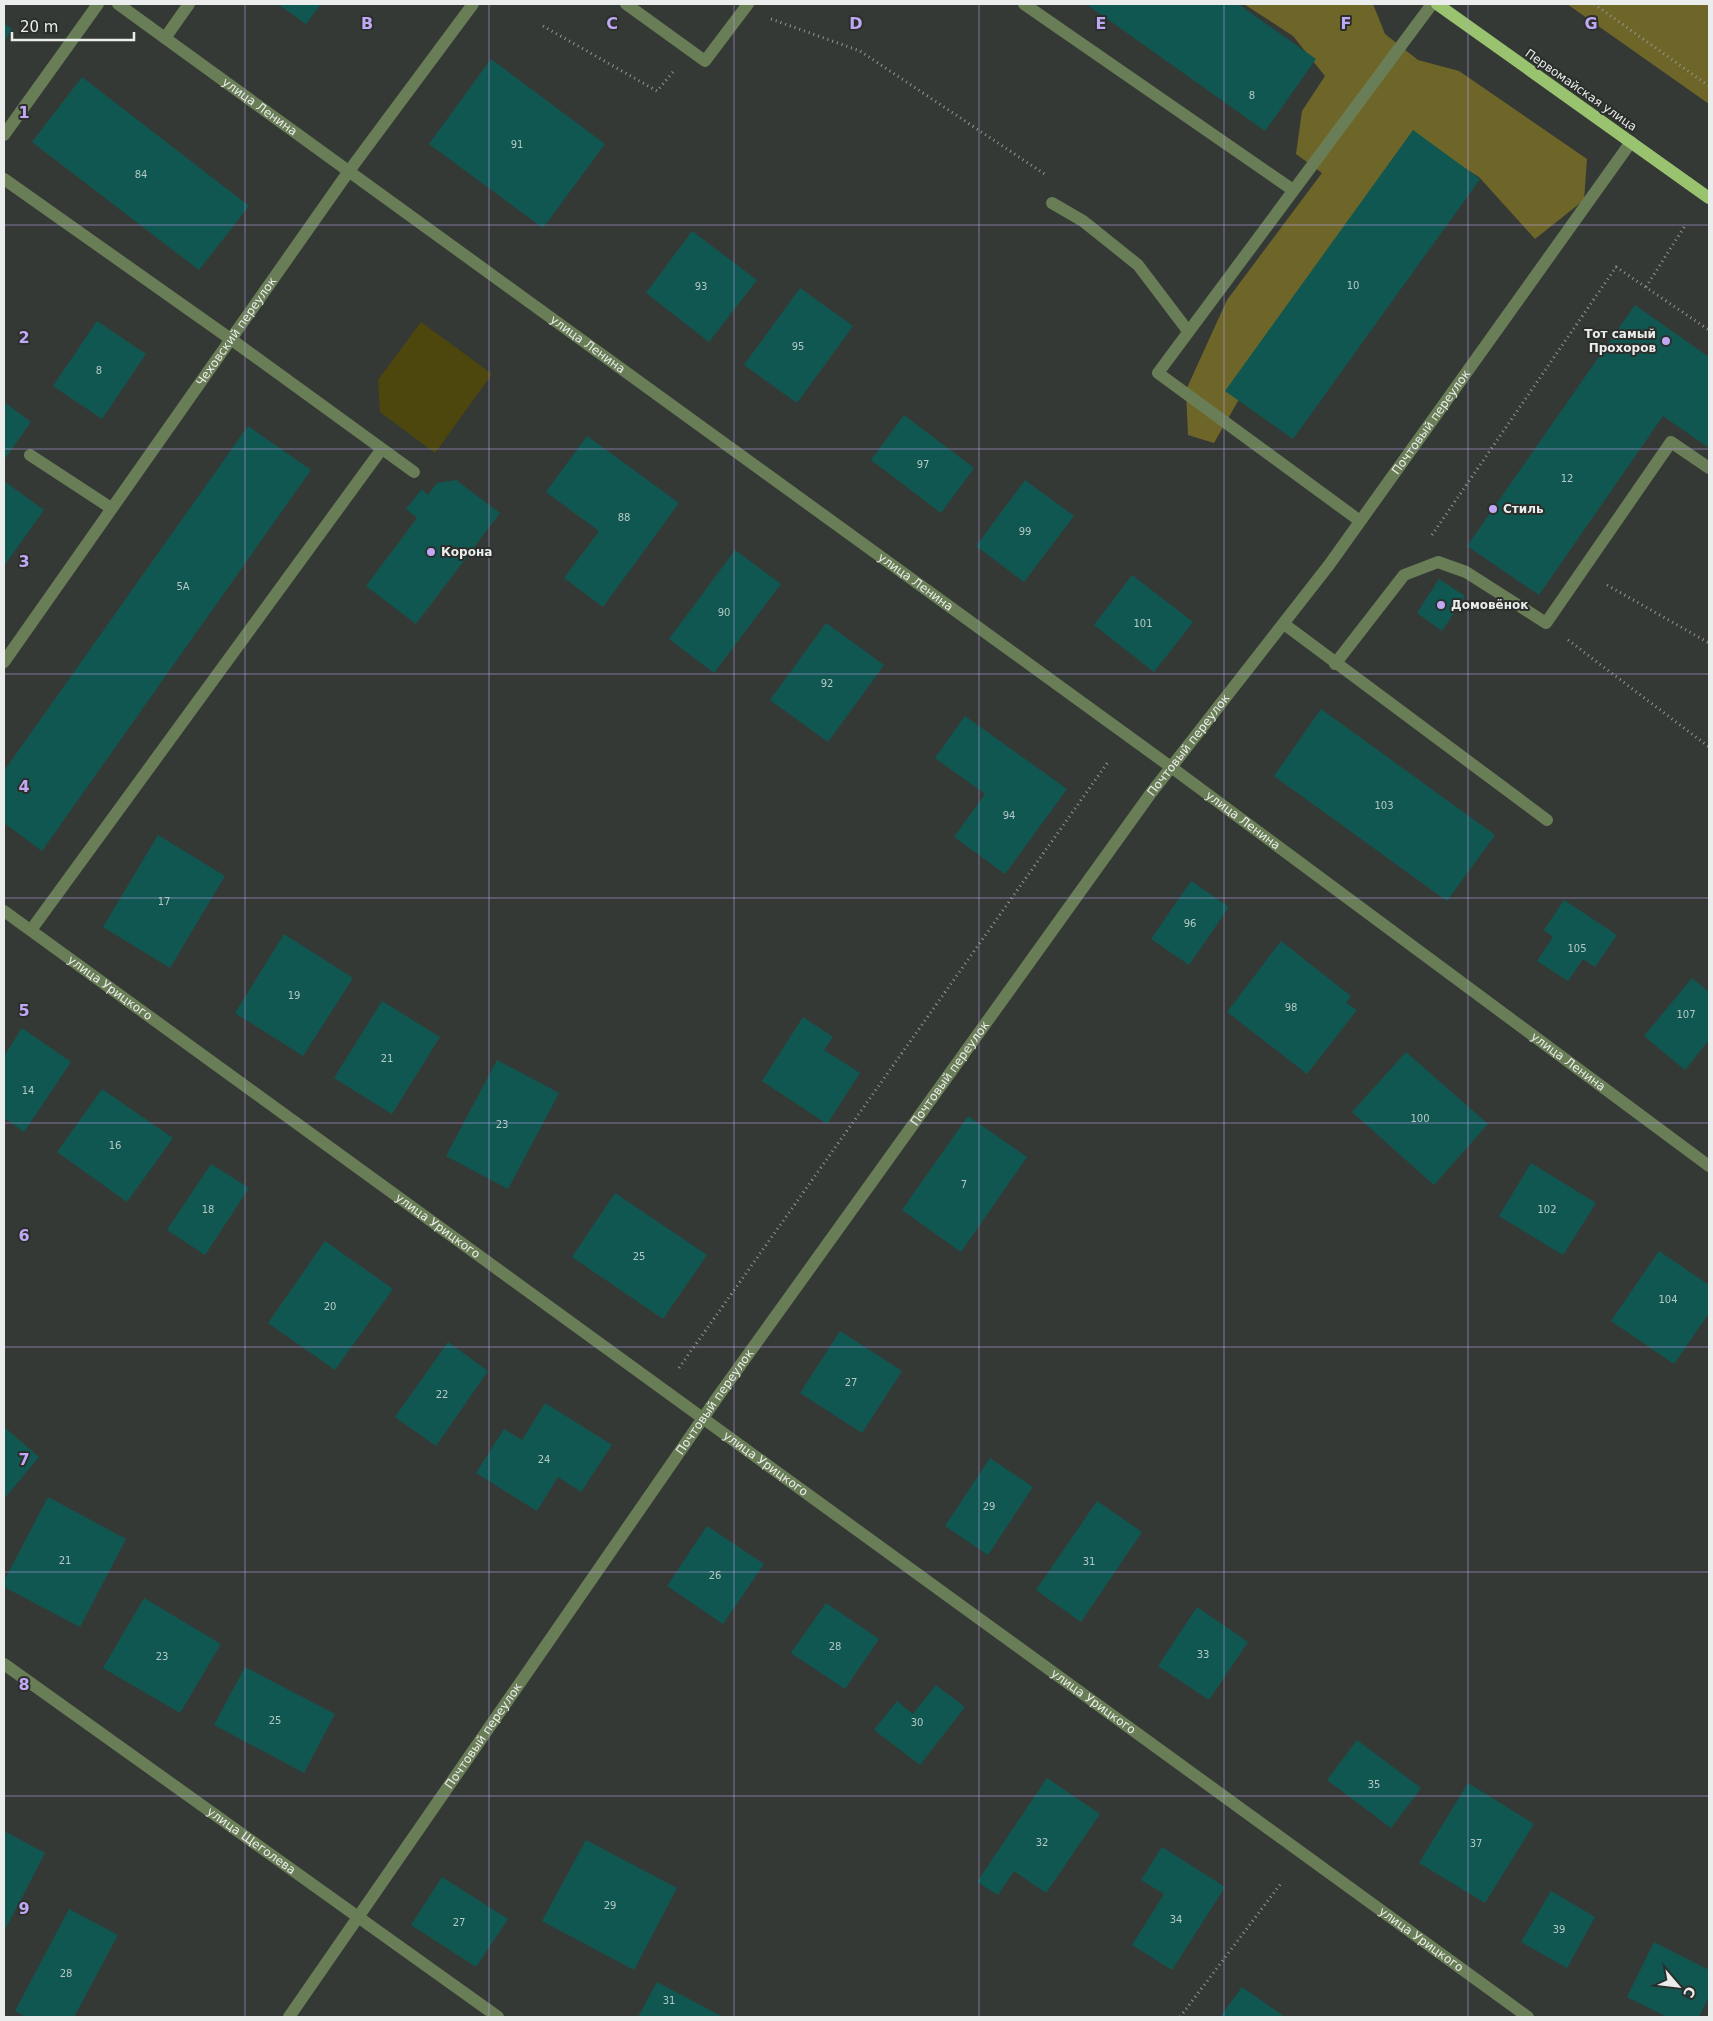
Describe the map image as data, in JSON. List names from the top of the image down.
{
  "streets": {
    "main road": ["Первомайская улица"],
    "street": [
      "улица Ленина",
      "Чеховский переулок",
      "Почтовый переулок",
      "улица Урицкого",
      "улица Щеголева"
    ]
  },
  "crossings": [
    ["Первомайская улица", "Почтовый переулок"],
    ["улица Ленина", "Чеховский переулок"],
    ["улица Ленина", "Почтовый переулок"],
    ["Почтовый переулок", "улица Урицкого"],
    ["Почтовый переулок", "улица Щеголева"]
  ],
  "places": [
    "Тот самый Прохоров",
    "Стиль",
    "Корона",
    "Домовёнок"
  ],
  "house_numbers": [
    "8",
    "91",
    "84",
    "10",
    "93",
    "95",
    "8",
    "97",
    "12",
    "88",
    "99",
    "5А",
    "90",
    "101",
    "92",
    "103",
    "94",
    "17",
    "96",
    "105",
    "19",
    "98",
    "107",
    "21",
    "14",
    "100",
    "23",
    "16",
    "7",
    "18",
    "102",
    "25",
    "104",
    "20",
    "27",
    "22",
    "24",
    "29",
    "21",
    "31",
    "26",
    "28",
    "33",
    "23",
    "25",
    "30",
    "35",
    "32",
    "37",
    "29",
    "34",
    "27",
    "39",
    "28",
    "31"
  ],
  "scale_bar": "20 m",
  "north": "bottom right",
  "grid": {
    "columns": [
      "B",
      "C",
      "D",
      "E",
      "F",
      "G"
    ],
    "rows": [
      "1",
      "2",
      "3",
      "4",
      "5",
      "6",
      "7",
      "8",
      "9"
    ]
  }
}
